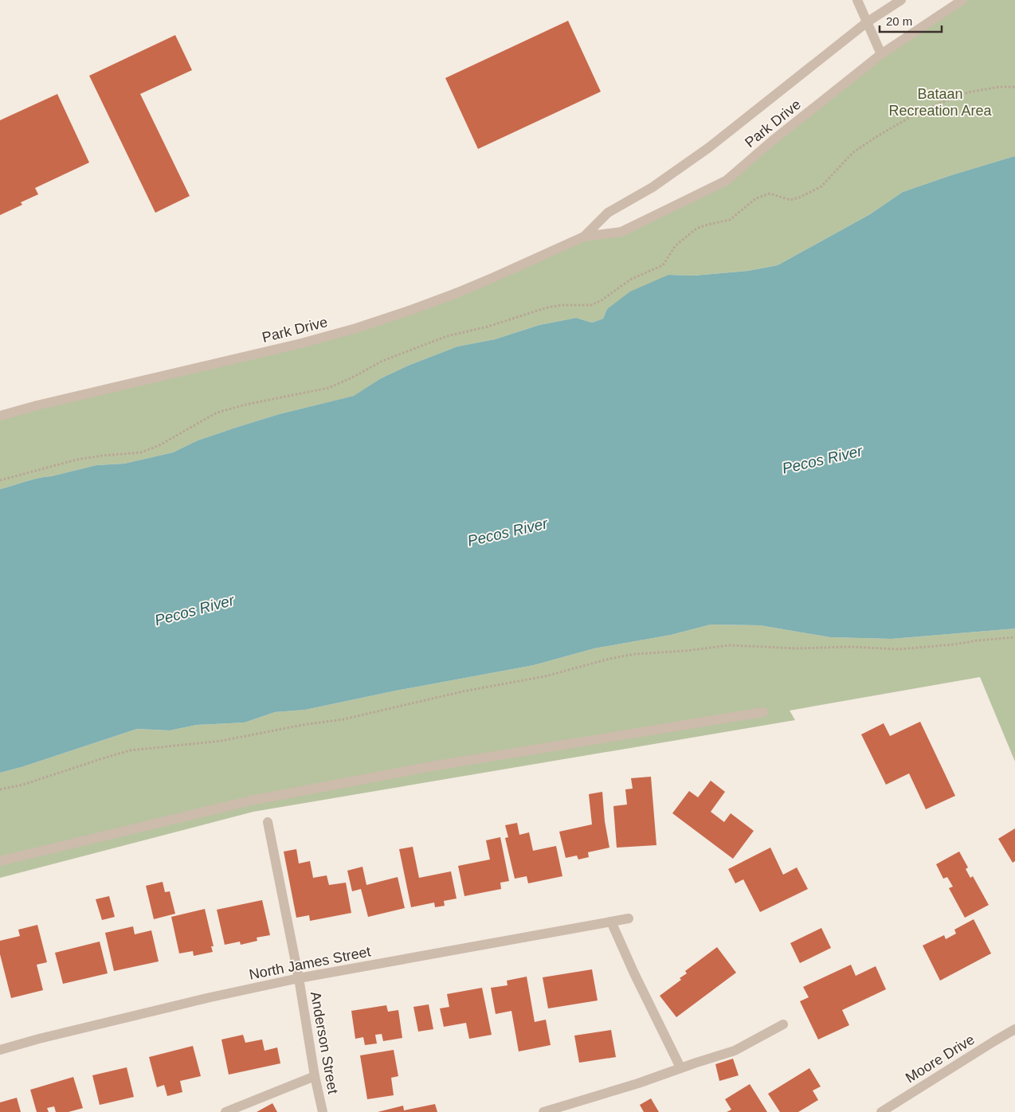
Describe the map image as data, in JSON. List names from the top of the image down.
{
  "streets": {
    "street": [
      "Park Drive",
      "North James Street",
      "Anderson Street",
      "Moore Drive"
    ]
  },
  "crossings": [
    ["North James Street", "Anderson Street"]
  ],
  "water": ["Pecos River"],
  "parks": ["Bataan Recreation Area"],
  "scale_bar": "20 m"
}
